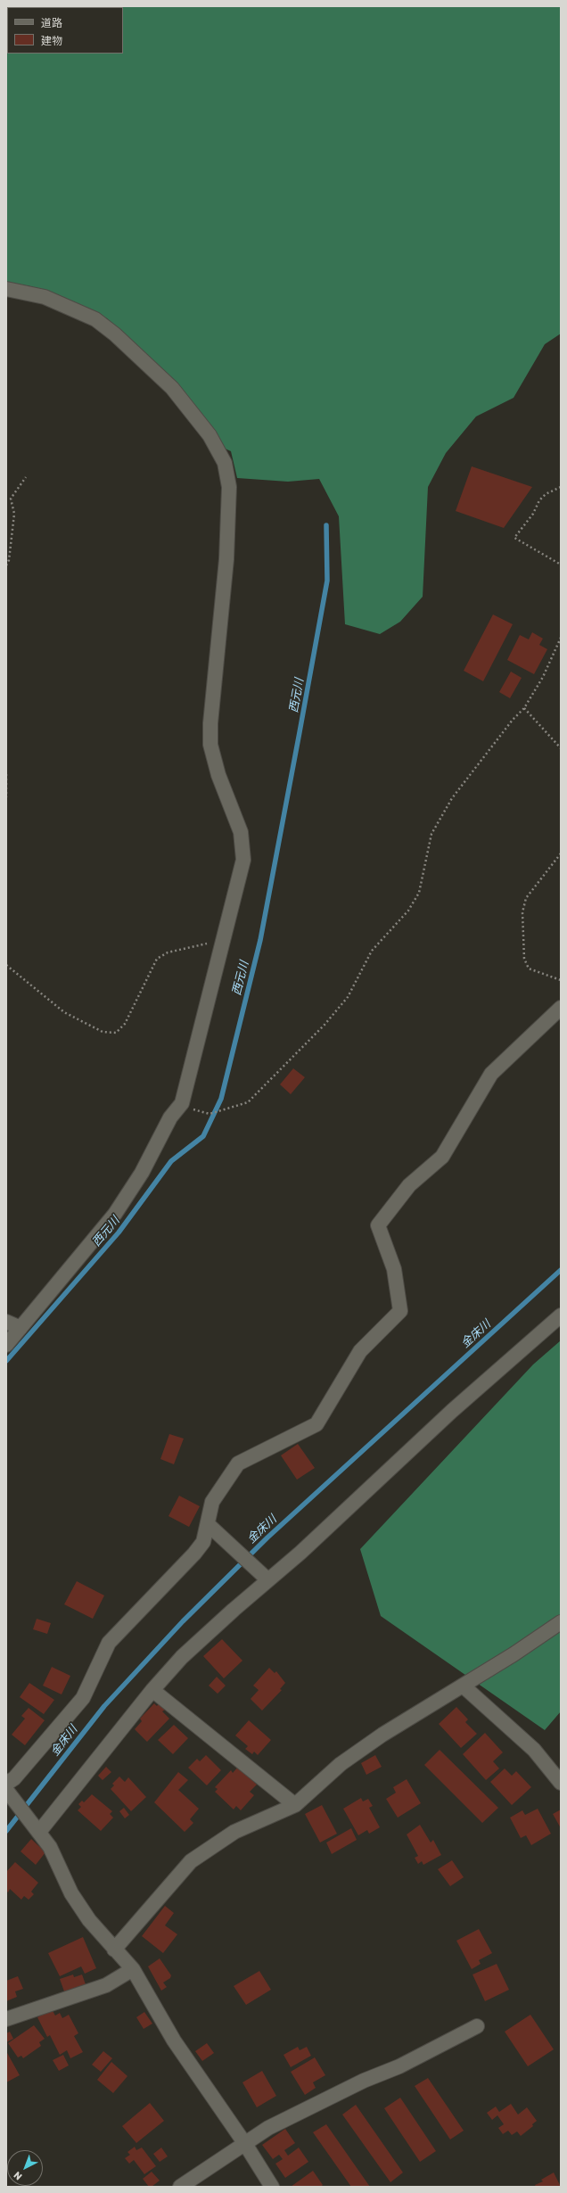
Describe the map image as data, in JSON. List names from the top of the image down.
{
  "water": ["西元川", "金床川"],
  "legend": ["道路", "建物"],
  "north": "bottom left"
}
